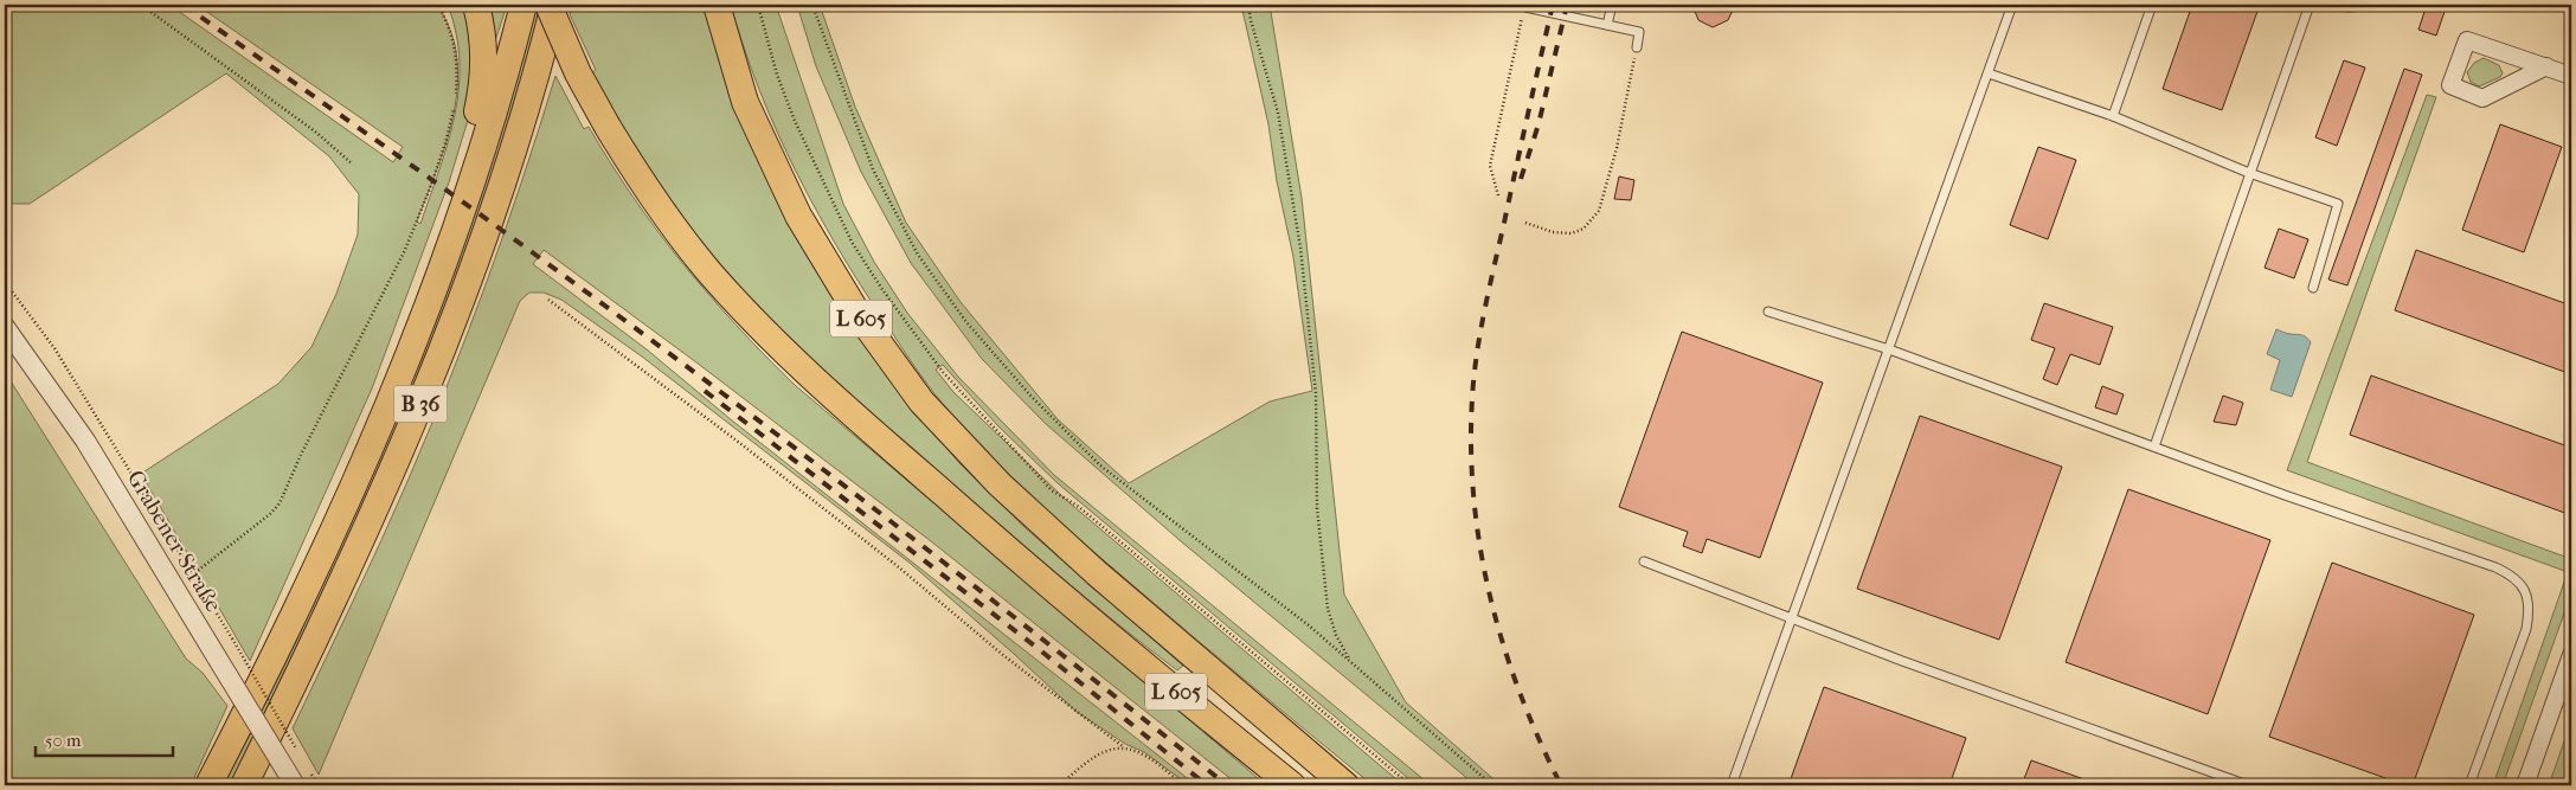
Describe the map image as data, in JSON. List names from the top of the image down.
{
  "streets": {
    "highway": ["L 605", "B 36"],
    "street": ["Grabener Straße"]
  },
  "scale_bar": "50 m"
}
